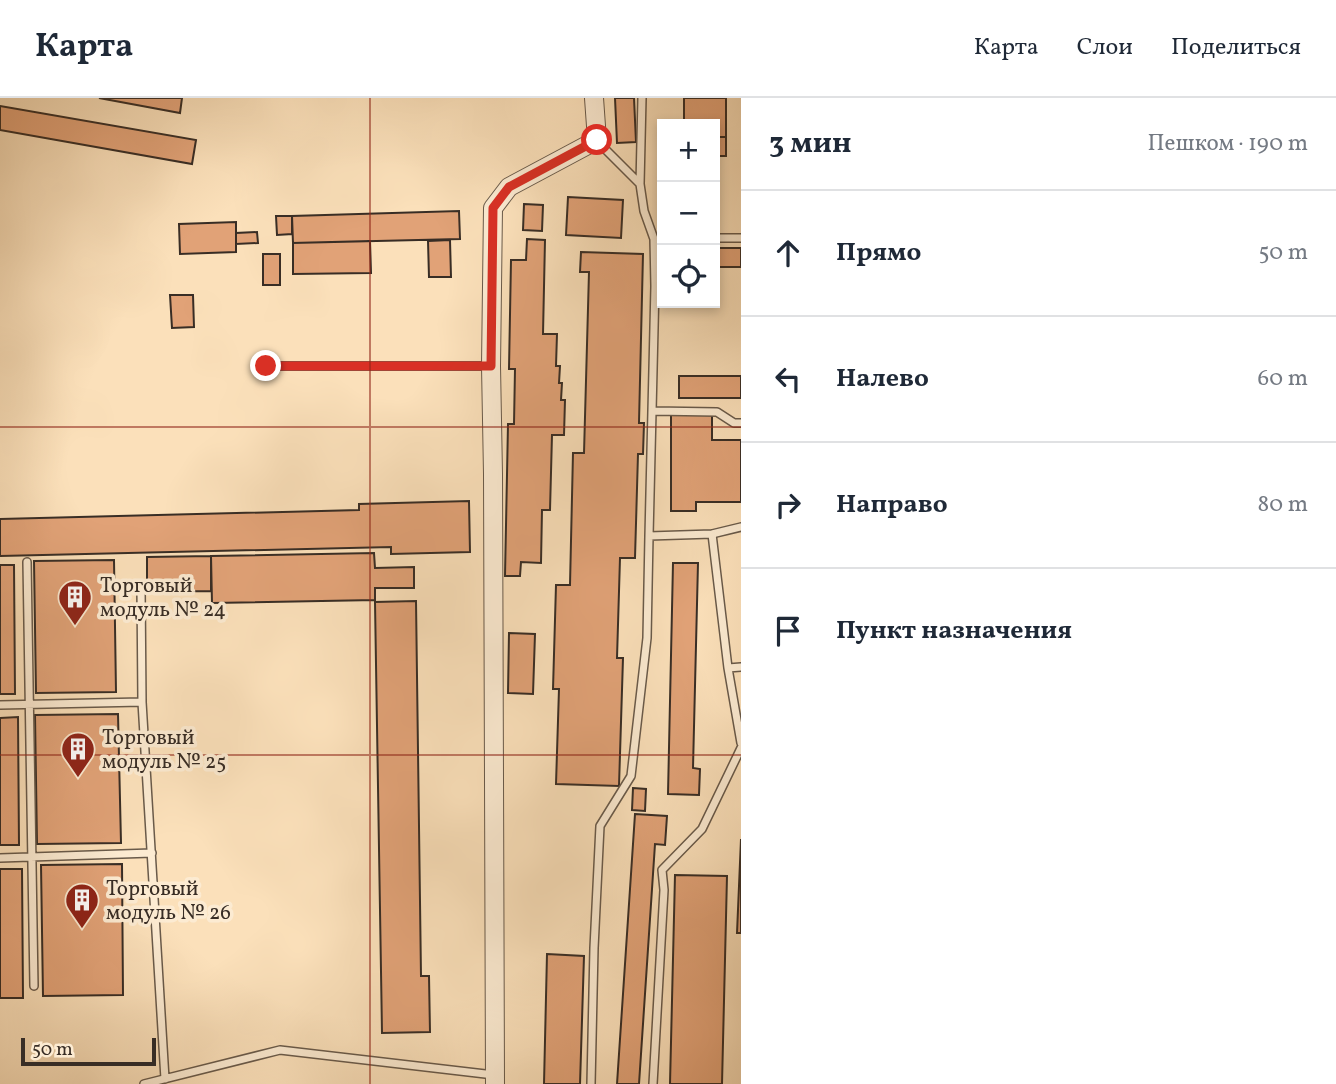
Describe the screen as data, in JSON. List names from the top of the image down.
{
  "places": {
    "building": ["Торговый модуль № 24", "Торговый модуль № 25", "Торговый модуль № 26"]
  },
  "scale_bar": "50 m",
  "page": {
    "header": "Карта",
    "nav": ["Карта", "Слои", "Поделиться"],
    "heading": ["3 мин", "Пешком · 190 m"],
    "map_buttons": ["+", "−"],
    "list": [
      ["Прямо", "50 m"],
      ["Налево", "60 m"],
      ["Направо", "80 m"],
      "Пункт назначения"
    ],
    "scale": "50 m"
  }
}
